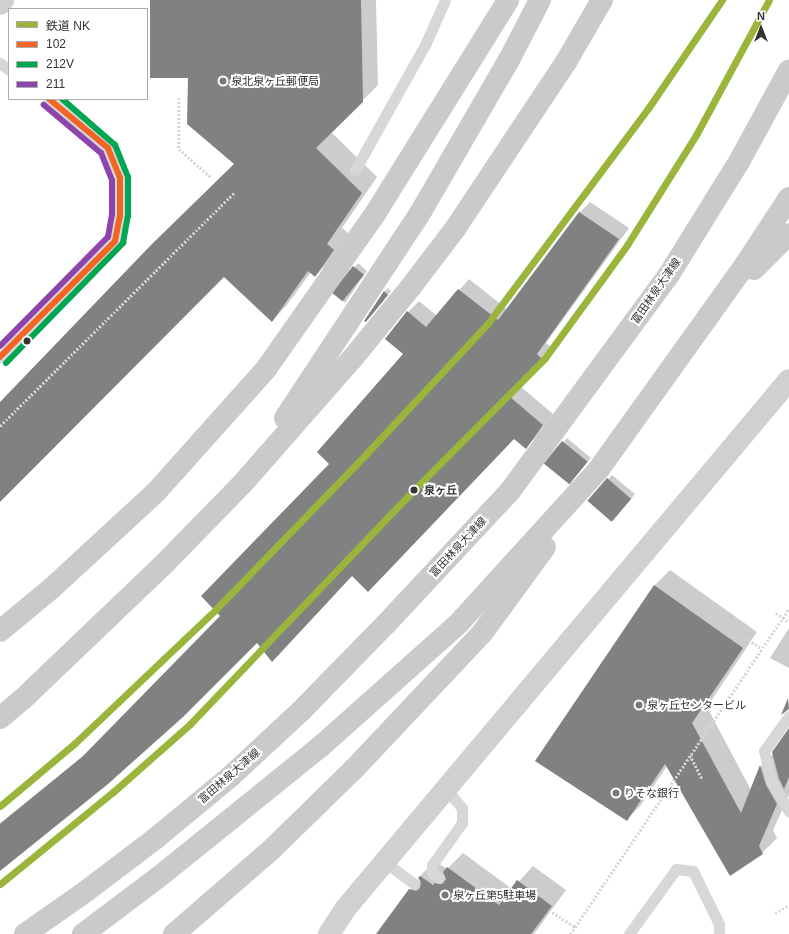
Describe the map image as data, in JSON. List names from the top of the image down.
{
  "streets": {
    "main road": ["富田林泉大津線"]
  },
  "places": [
    "泉北泉ヶ丘郵便局",
    "泉ヶ丘",
    "泉ヶ丘センタービル",
    "りそな銀行",
    "泉ヶ丘第5駐車場"
  ],
  "lines": [
    "rail line NK",
    "transit line 102",
    "transit line 212V",
    "transit line 211"
  ],
  "legend": [
    "鉄道 NK",
    "102",
    "212V",
    "211"
  ],
  "north": "top"
}
